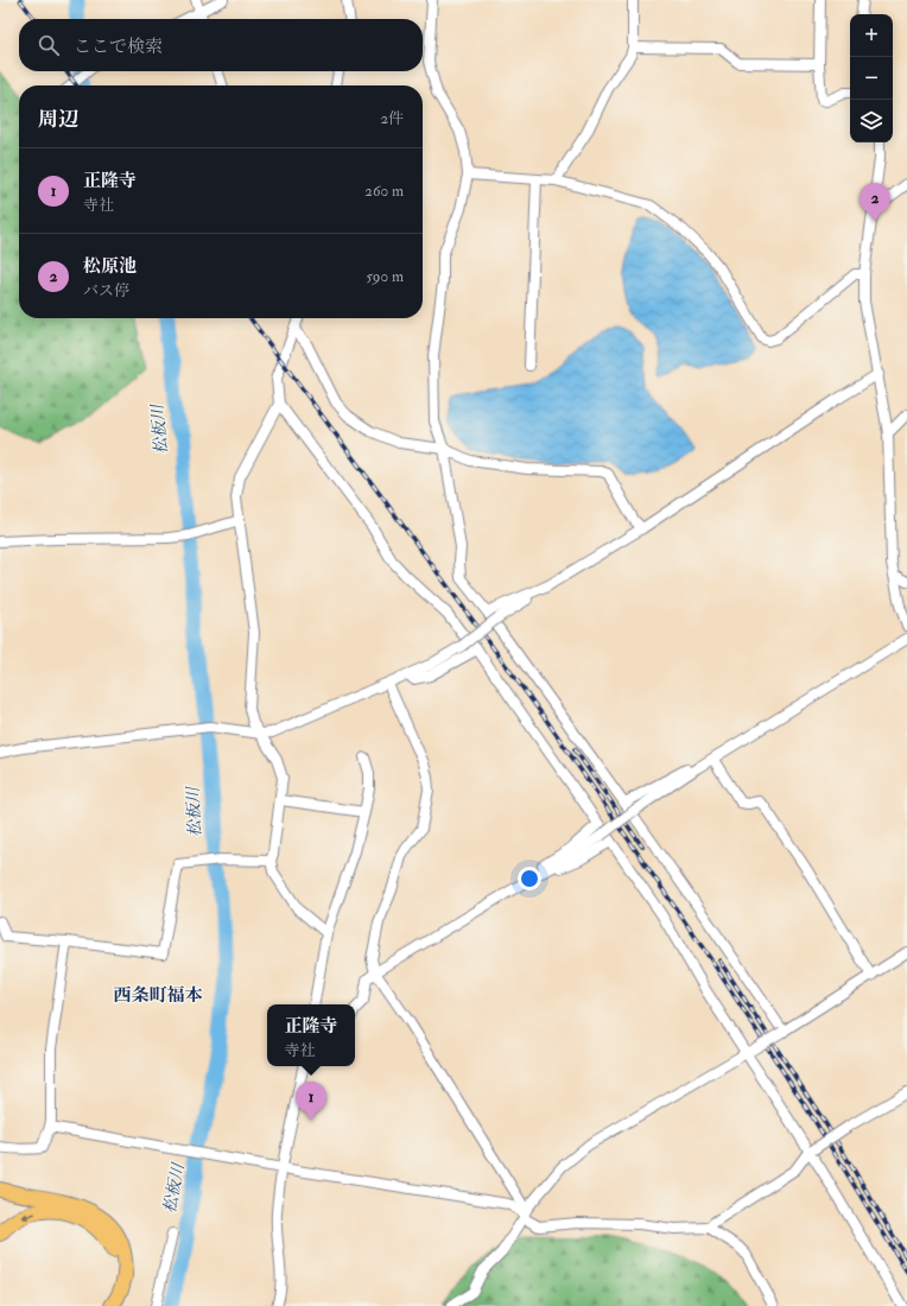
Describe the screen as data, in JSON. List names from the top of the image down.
{
  "districts": ["西条町福本"],
  "water": ["松板川"],
  "page": {
    "map_buttons": ["+", "−"],
    "search": "ここで検索",
    "heading": ["周辺", "2件"],
    "list": [
      {
        "mark": "1",
        "name": "正隆寺",
        "note": "寺社",
        "value": "260 m"
      },
      {
        "mark": "2",
        "name": "松原池",
        "note": "バス停",
        "value": "590 m"
      }
    ],
    "pins": ["2", "1"],
    "popup": ["正隆寺", "寺社"]
  }
}
